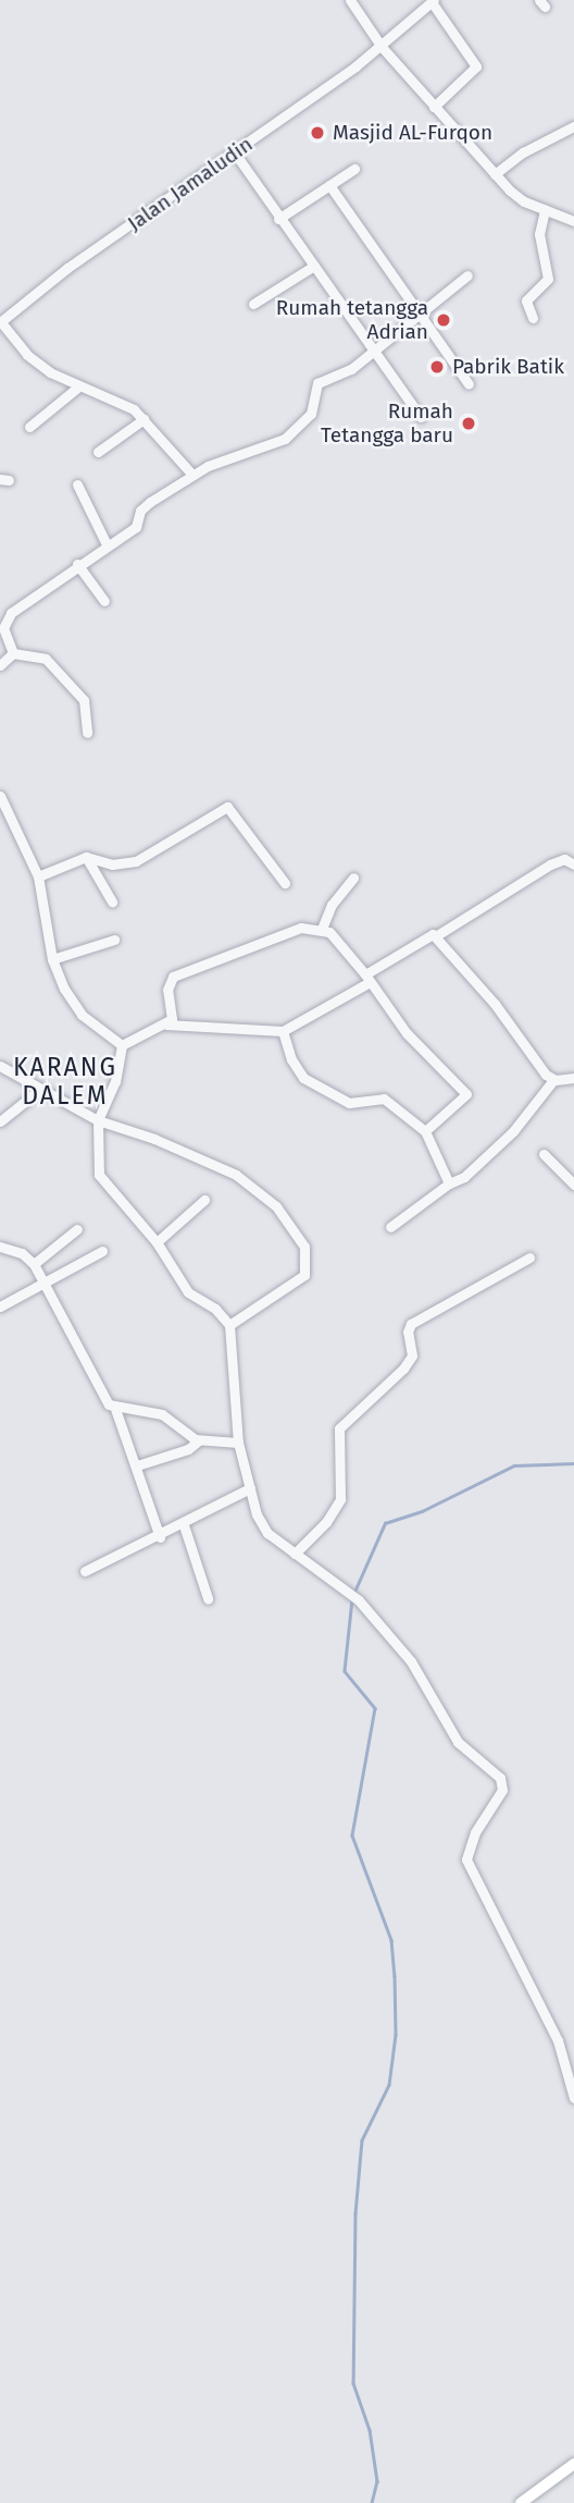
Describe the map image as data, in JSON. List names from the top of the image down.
{
  "streets": {
    "street": ["Jalan Jamaludin"]
  },
  "districts": ["KARANG DALEM"],
  "places": [
    "Masjid AL-Furqon",
    "Rumah tetangga Adrian",
    "Pabrik Batik",
    "Rumah Tetangga baru"
  ]
}
